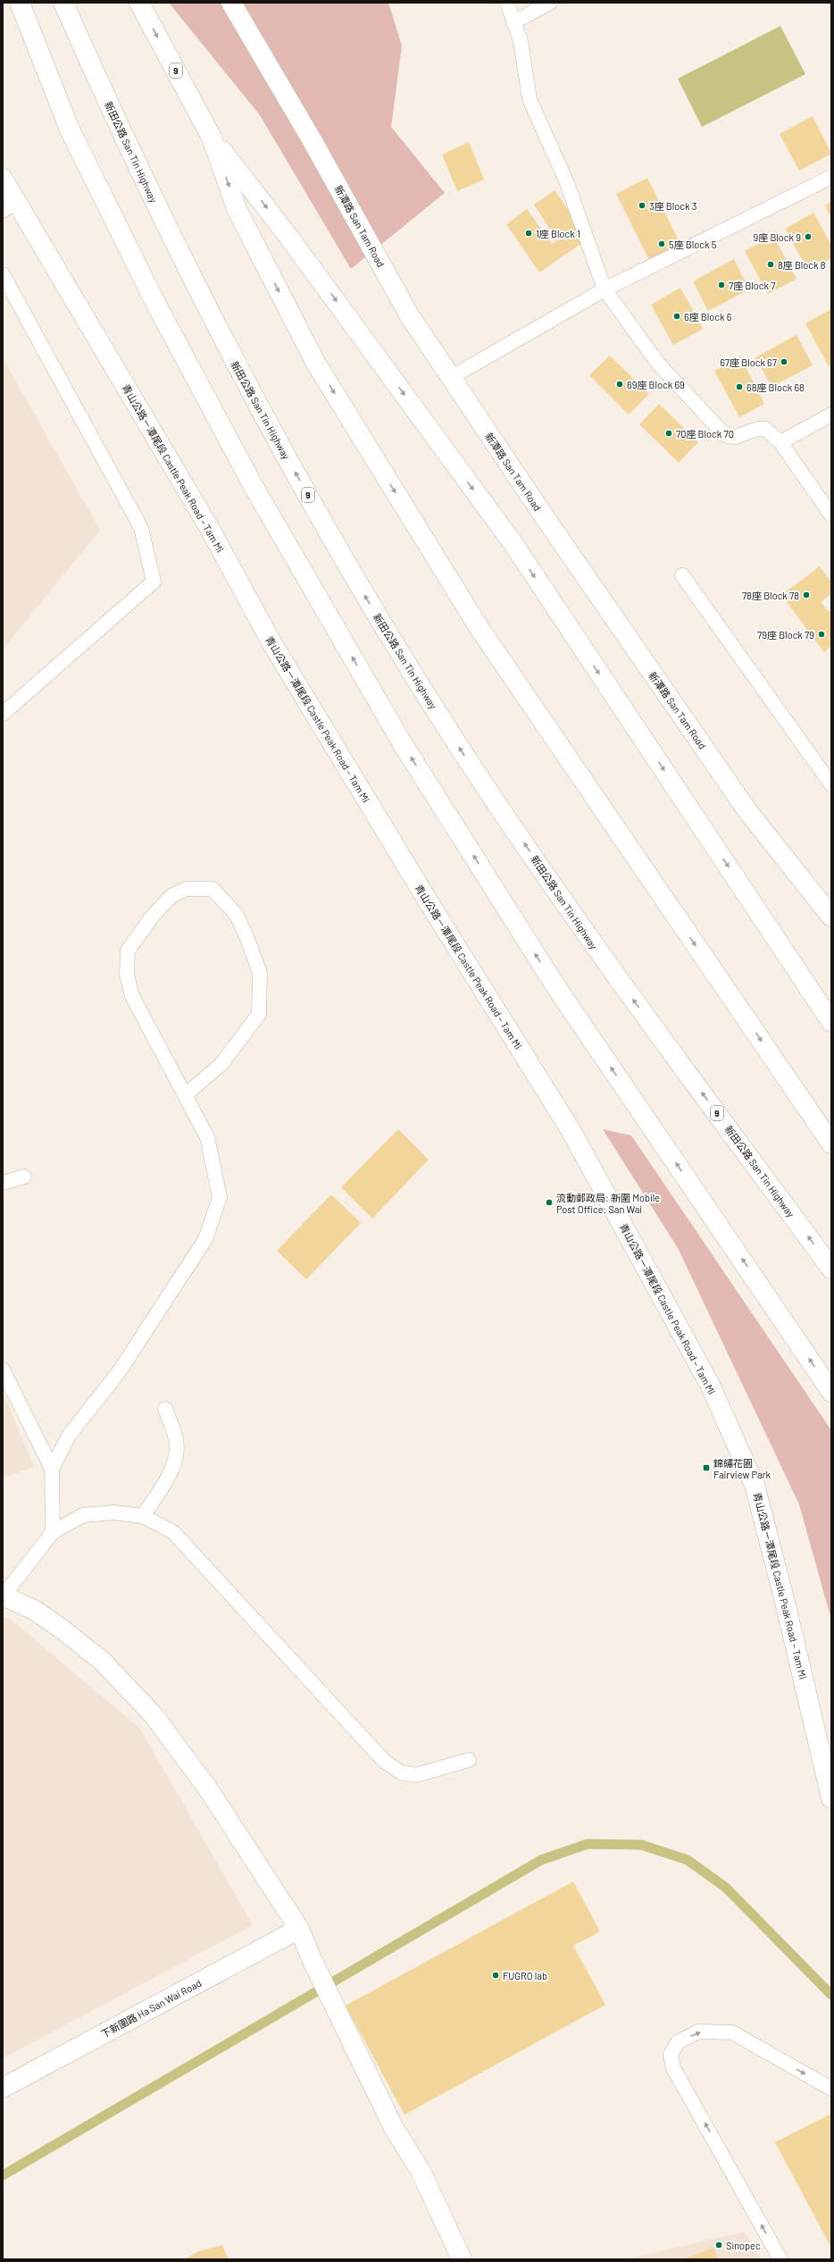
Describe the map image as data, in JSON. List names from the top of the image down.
{
  "streets": {
    "main road": [
      "9",
      "新田公路 San Tin Highway",
      "新潭路 San Tam Road",
      "青山公路－潭尾段 Castle Peak Road – Tam Mi",
      "下新圍路 Ha San Wai Road"
    ]
  },
  "places": {
    "other": [
      "3座 Block 3",
      "1座 Block 1",
      "9座 Block 9",
      "5座 Block 5",
      "8座 Block 8",
      "7座 Block 7",
      "6座 Block 6",
      "67座 Block 67",
      "69座 Block 69",
      "68座 Block 68",
      "70座 Block 70",
      "78座 Block 78",
      "79座 Block 79",
      "流動郵政局: 新圍 Mobile Post Office: San Wai",
      "FUGRO lab",
      "Sinopec"
    ],
    "transit": ["錦繡花園 Fairview Park"]
  }
}
